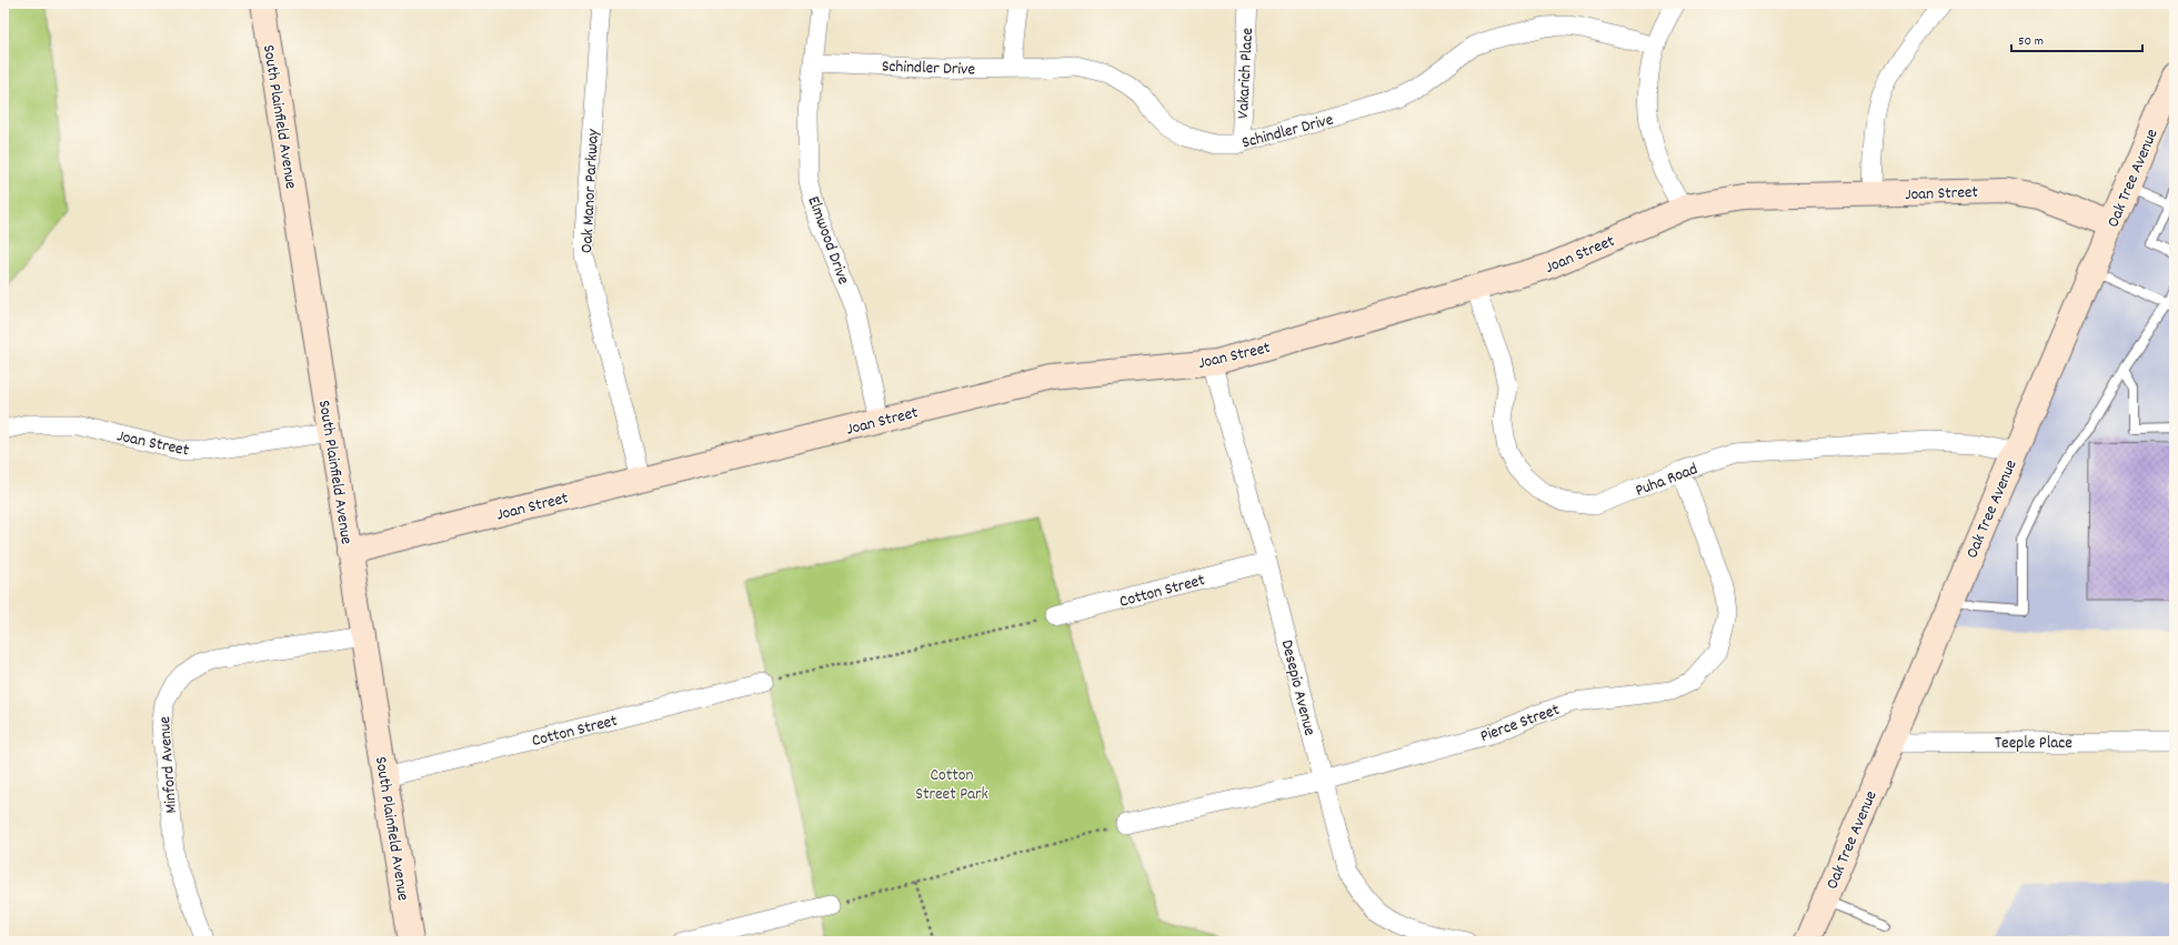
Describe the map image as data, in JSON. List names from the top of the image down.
{
  "streets": {
    "street": [
      "Schindler Drive",
      "Vakarich Place",
      "South Plainfield Avenue",
      "Oak Tree Avenue",
      "Oak Manor Parkway",
      "Joan Street",
      "Elmwood Drive",
      "Puha Road",
      "Cotton Street",
      "Desepio Avenue",
      "Pierce Street",
      "Teeple Place",
      "Minford Avenue"
    ]
  },
  "crossings": [
    ["Schindler Drive", "Vakarich Place"],
    ["Schindler Drive", "Elmwood Drive"],
    ["South Plainfield Avenue", "Joan Street"],
    ["South Plainfield Avenue", "Cotton Street"],
    ["South Plainfield Avenue", "Minford Avenue"],
    ["Oak Tree Avenue", "Joan Street"],
    ["Oak Tree Avenue", "Puha Road"],
    ["Oak Tree Avenue", "Teeple Place"],
    ["Oak Manor Parkway", "Joan Street"],
    ["Joan Street", "Elmwood Drive"],
    ["Joan Street", "Puha Road"],
    ["Joan Street", "Desepio Avenue"],
    ["Puha Road", "Pierce Street"],
    ["Cotton Street", "Desepio Avenue"],
    ["Desepio Avenue", "Pierce Street"]
  ],
  "parks": ["Cotton Street Park"],
  "scale_bar": "50 m"
}
